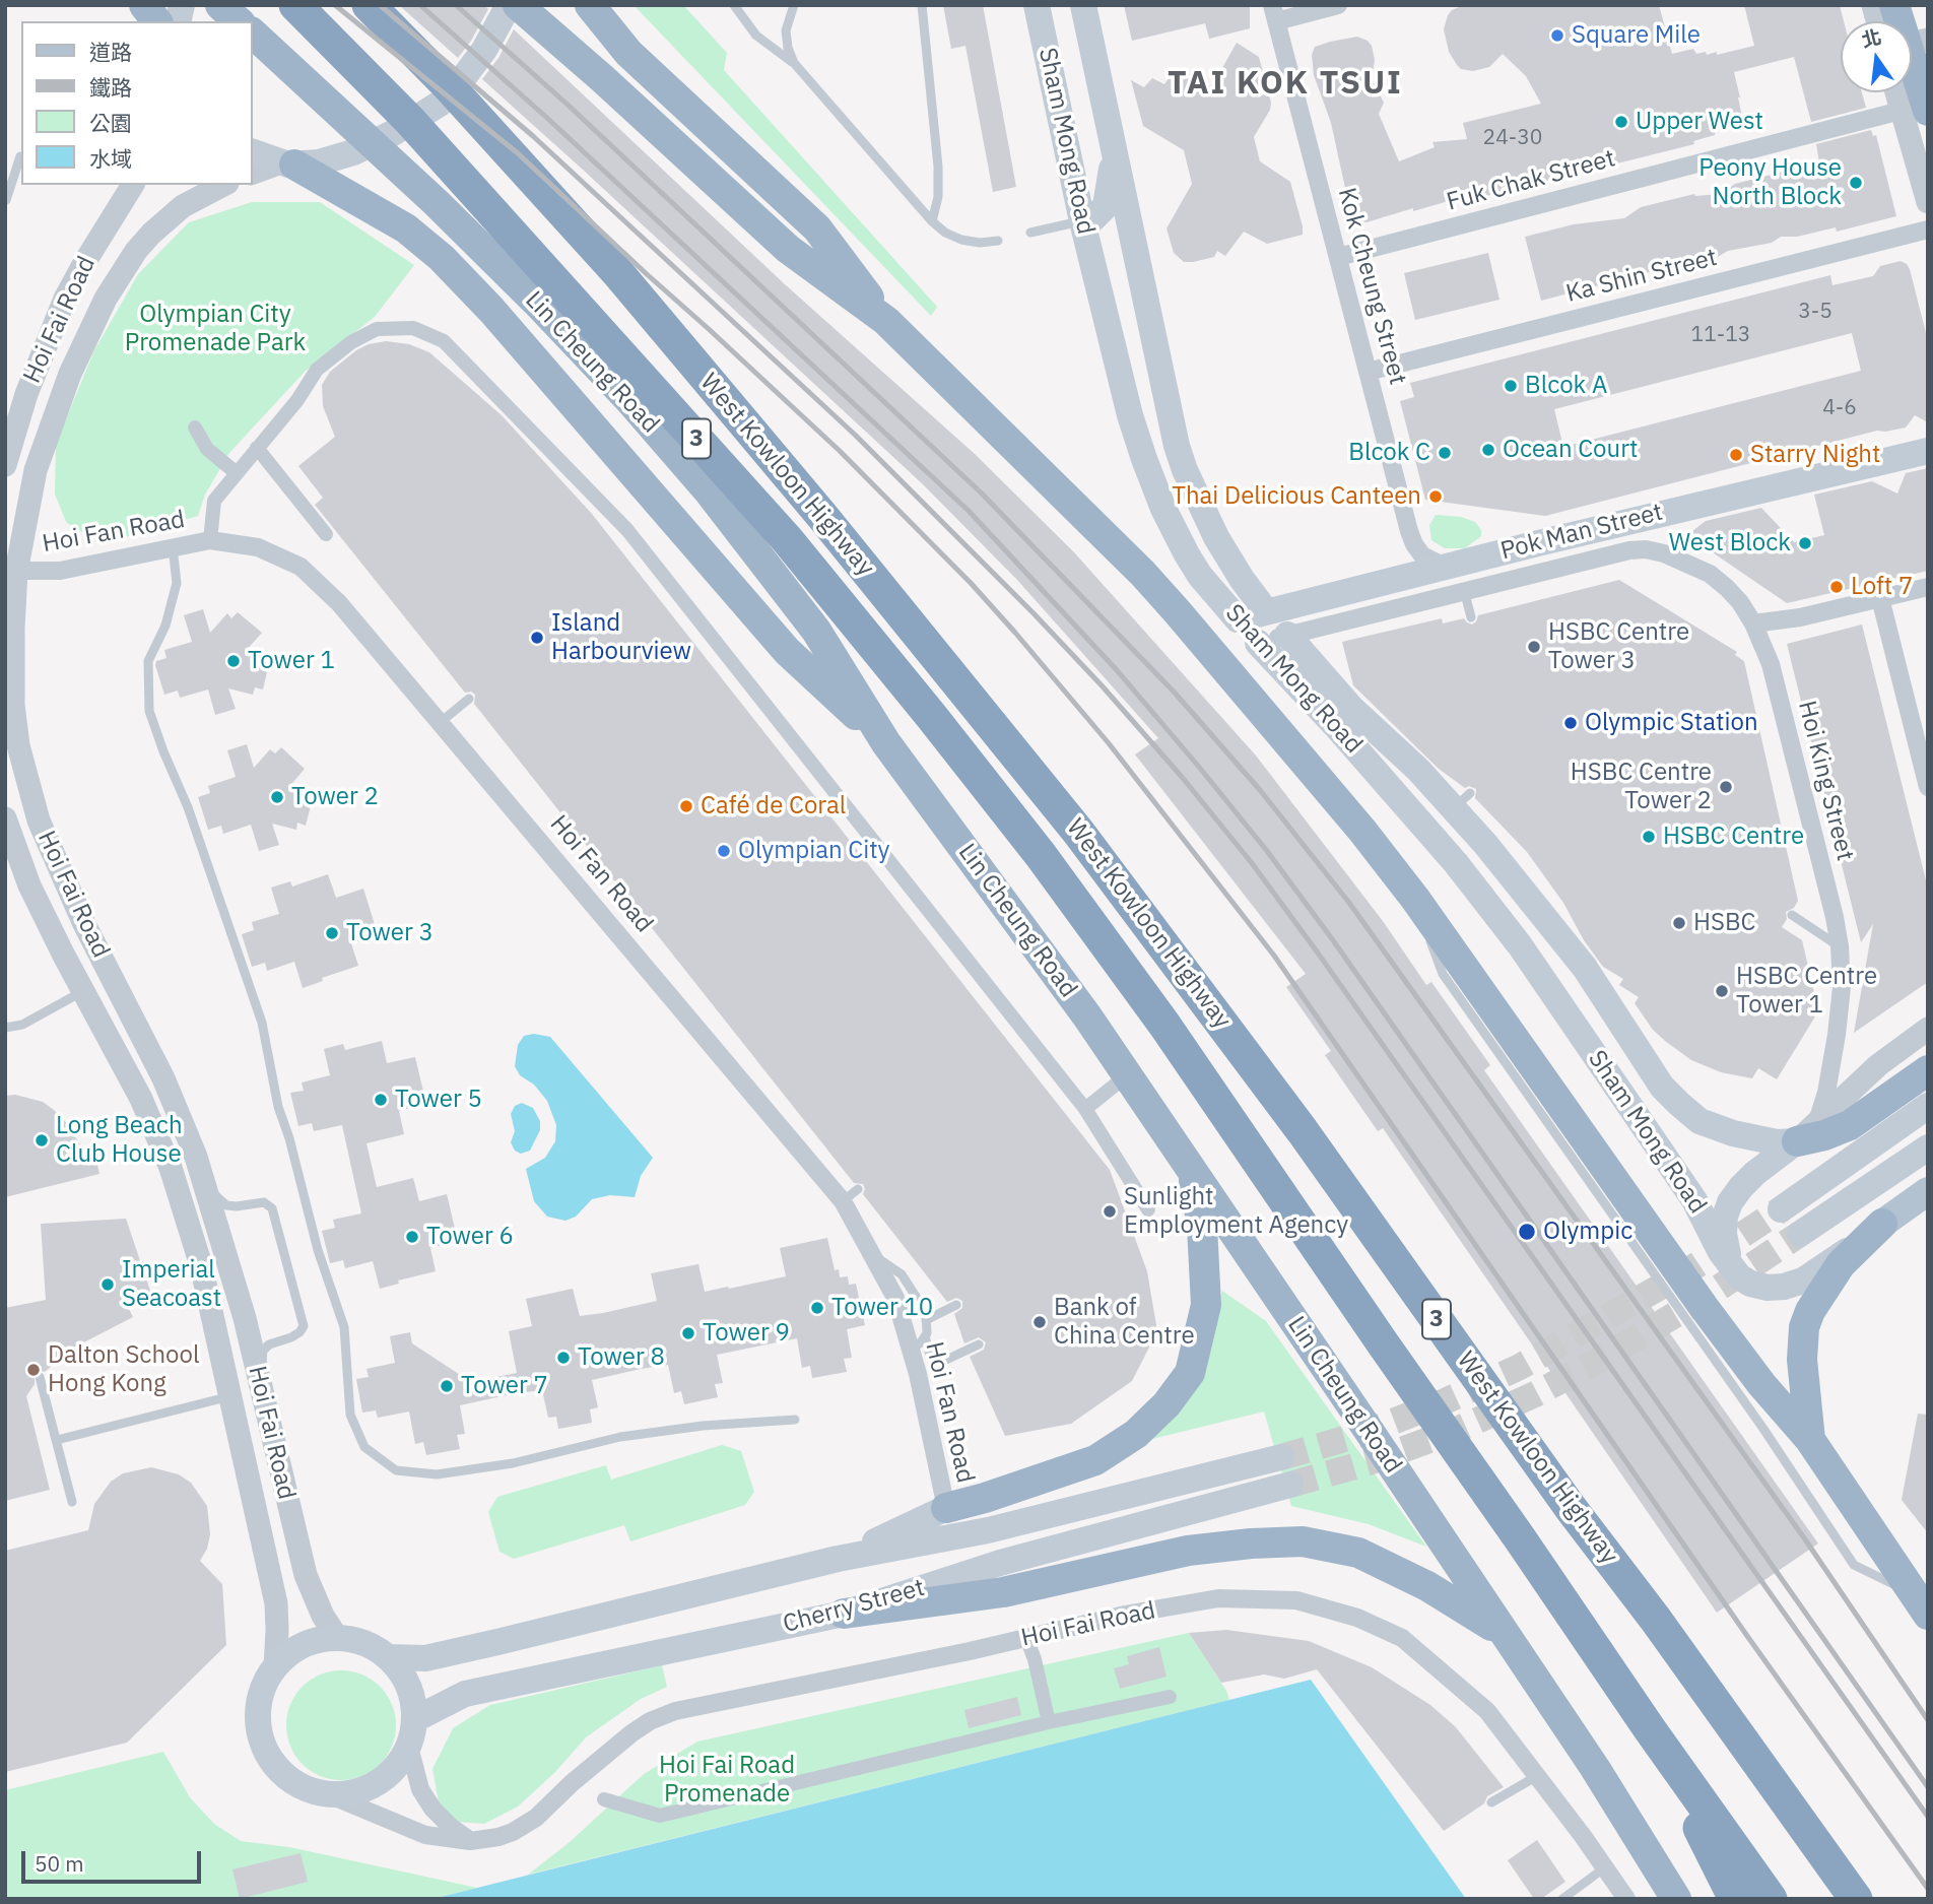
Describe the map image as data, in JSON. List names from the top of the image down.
{
  "streets": {
    "highway": ["Lin Cheung Road", "3", "West Kowloon Highway"],
    "main road": ["Sham Mong Road", "Pok Man Street", "Cherry Street"],
    "street": [
      "Fuk Chak Street",
      "Ka Shin Street",
      "Kok Cheung Street",
      "Hoi Fai Road",
      "Hoi Fan Road",
      "Hoi King Street"
    ]
  },
  "crossings": [
    ["Sham Mong Road", "Pok Man Street"],
    ["Sham Mong Road", "Hoi King Street"],
    ["Fuk Chak Street", "Kok Cheung Street"],
    ["Ka Shin Street", "Kok Cheung Street"],
    ["Kok Cheung Street", "Pok Man Street"],
    ["Hoi Fai Road", "Hoi Fan Road"],
    ["Hoi Fai Road", "Cherry Street"],
    ["Hoi Fan Road", "Cherry Street"],
    ["Pok Man Street", "Hoi King Street"]
  ],
  "districts": ["TAI KOK TSUI"],
  "parks": ["Olympian City Promenade Park", "Hoi Fai Road Promenade"],
  "places": [
    "Square Mile",
    "Upper West",
    "Peony House North Block",
    "Blcok A",
    "Ocean Court",
    "Blcok C",
    "Starry Night",
    "Thai Delicious Canteen",
    "West Block",
    "Loft 7",
    "Island Harbourview",
    "HSBC Centre Tower 3",
    "Tower 1",
    "Olympic Station",
    "HSBC Centre Tower 2",
    "Tower 2",
    "Café de Coral",
    "HSBC Centre",
    "Olympian City",
    "HSBC",
    "Tower 3",
    "HSBC Centre Tower 1",
    "Tower 5",
    "Long Beach Club House",
    "Sunlight Employment Agency",
    "Olympic",
    "Tower 6",
    "Imperial Seacoast",
    "Tower 10",
    "Bank of China Centre",
    "Tower 9",
    "Tower 8",
    "Dalton School Hong Kong",
    "Tower 7"
  ],
  "house_numbers": [
    "24-30",
    "3-5",
    "11-13",
    "4-6"
  ],
  "legend": [
    "道路",
    "鐵路",
    "公園",
    "水域"
  ],
  "scale_bar": "50 m",
  "north": "top"
}
